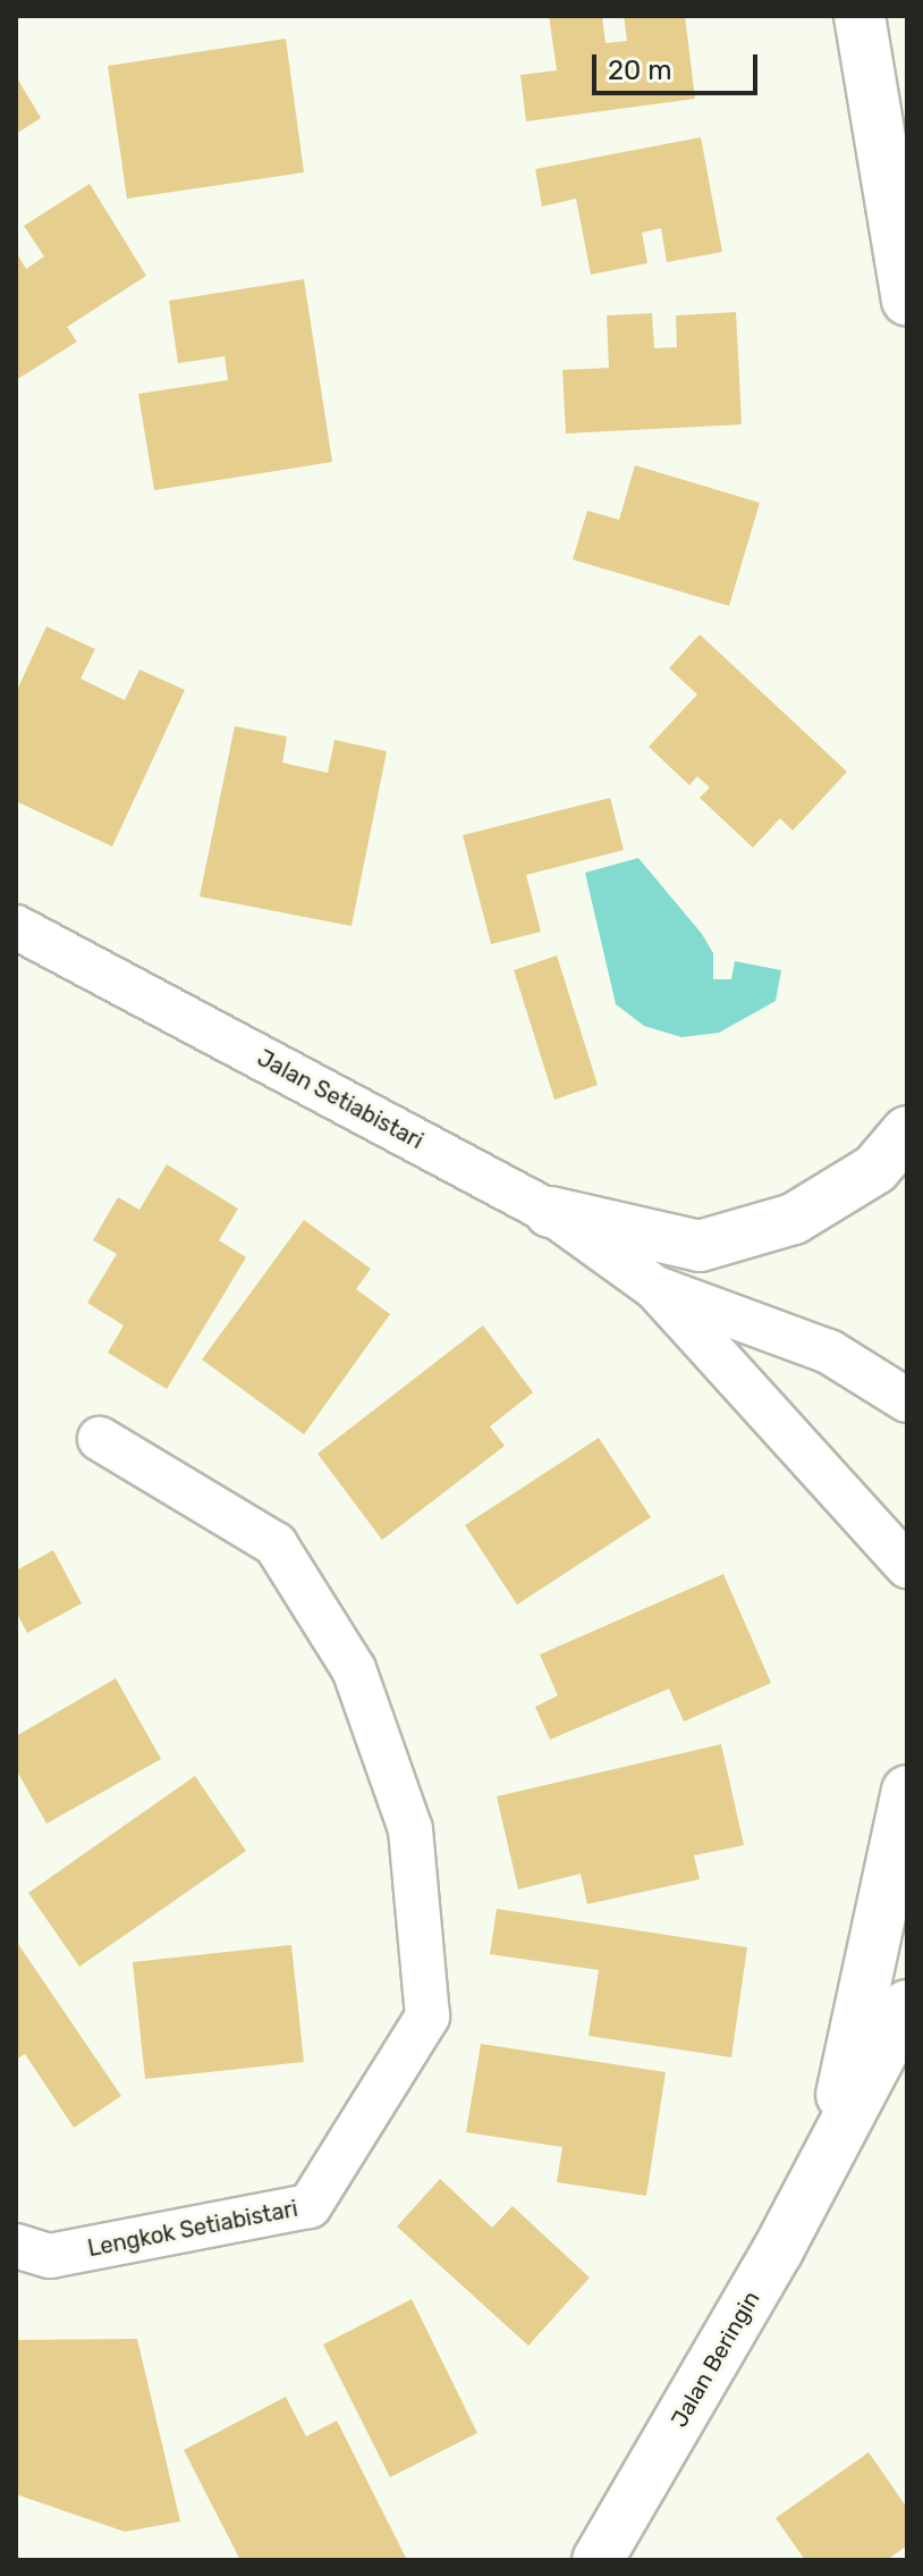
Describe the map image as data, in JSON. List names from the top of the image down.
{
  "streets": {
    "street": ["Jalan Setiabistari", "Lengkok Setiabistari", "Jalan Beringin"]
  },
  "scale_bar": "20 m"
}
